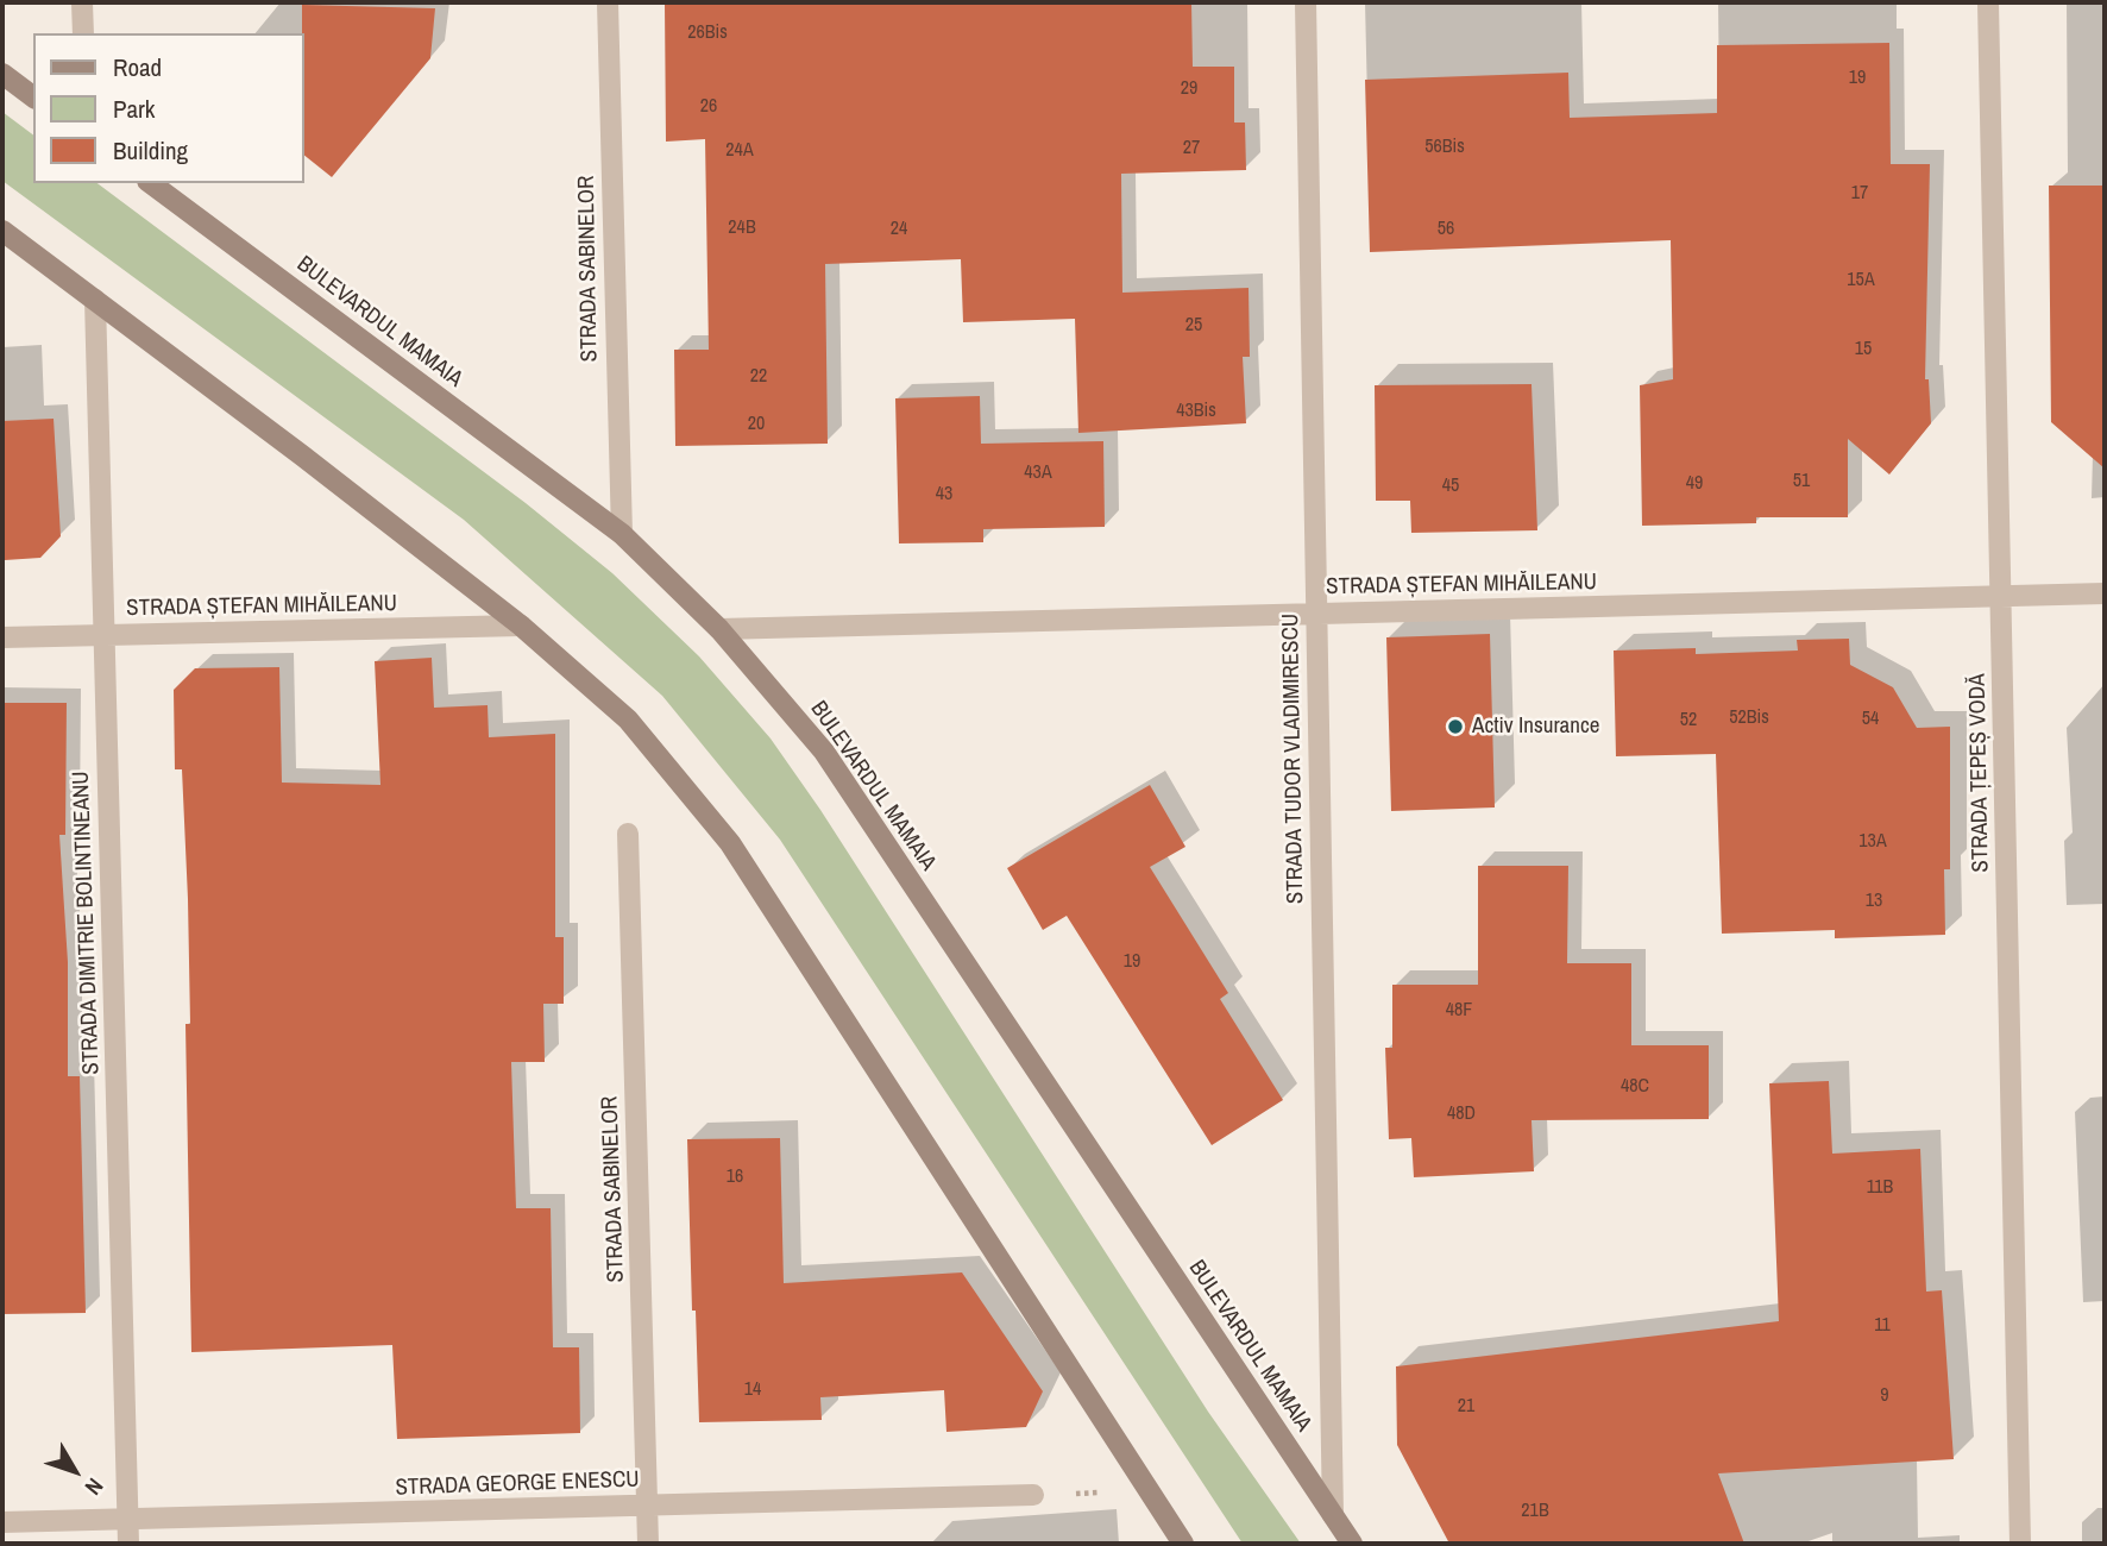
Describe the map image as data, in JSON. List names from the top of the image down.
{
  "streets": {
    "main road": ["BULEVARDUL MAMAIA"],
    "street": [
      "STRADA SABINELOR",
      "STRADA ȘTEFAN MIHĂILEANU",
      "STRADA TUDOR VLADIMIRESCU",
      "STRADA ȚEPEȘ VODĂ",
      "STRADA DIMITRIE BOLINTINEANU",
      "STRADA GEORGE ENESCU"
    ]
  },
  "crossings": [
    ["STRADA SABINELOR", "BULEVARDUL MAMAIA"],
    ["STRADA SABINELOR", "STRADA GEORGE ENESCU"],
    ["BULEVARDUL MAMAIA", "STRADA ȘTEFAN MIHĂILEANU"],
    ["BULEVARDUL MAMAIA", "STRADA TUDOR VLADIMIRESCU"],
    ["STRADA ȘTEFAN MIHĂILEANU", "STRADA TUDOR VLADIMIRESCU"],
    ["STRADA ȘTEFAN MIHĂILEANU", "STRADA ȚEPEȘ VODĂ"],
    ["STRADA ȘTEFAN MIHĂILEANU", "STRADA DIMITRIE BOLINTINEANU"],
    ["STRADA DIMITRIE BOLINTINEANU", "STRADA GEORGE ENESCU"]
  ],
  "places": ["Activ Insurance"],
  "house_numbers": [
    "26Bis",
    "19",
    "29",
    "26",
    "56Bis",
    "27",
    "24A",
    "17",
    "24B",
    "24",
    "56",
    "15A",
    "25",
    "15",
    "22",
    "43Bis",
    "20",
    "43A",
    "51",
    "49",
    "45",
    "43",
    "52Bis",
    "54",
    "52",
    "13A",
    "13",
    "19",
    "48F",
    "48C",
    "48D",
    "16",
    "11B",
    "11",
    "14",
    "9",
    "21",
    "21B"
  ],
  "legend": ["Road", "Park", "Building"],
  "north": "bottom right"
}
